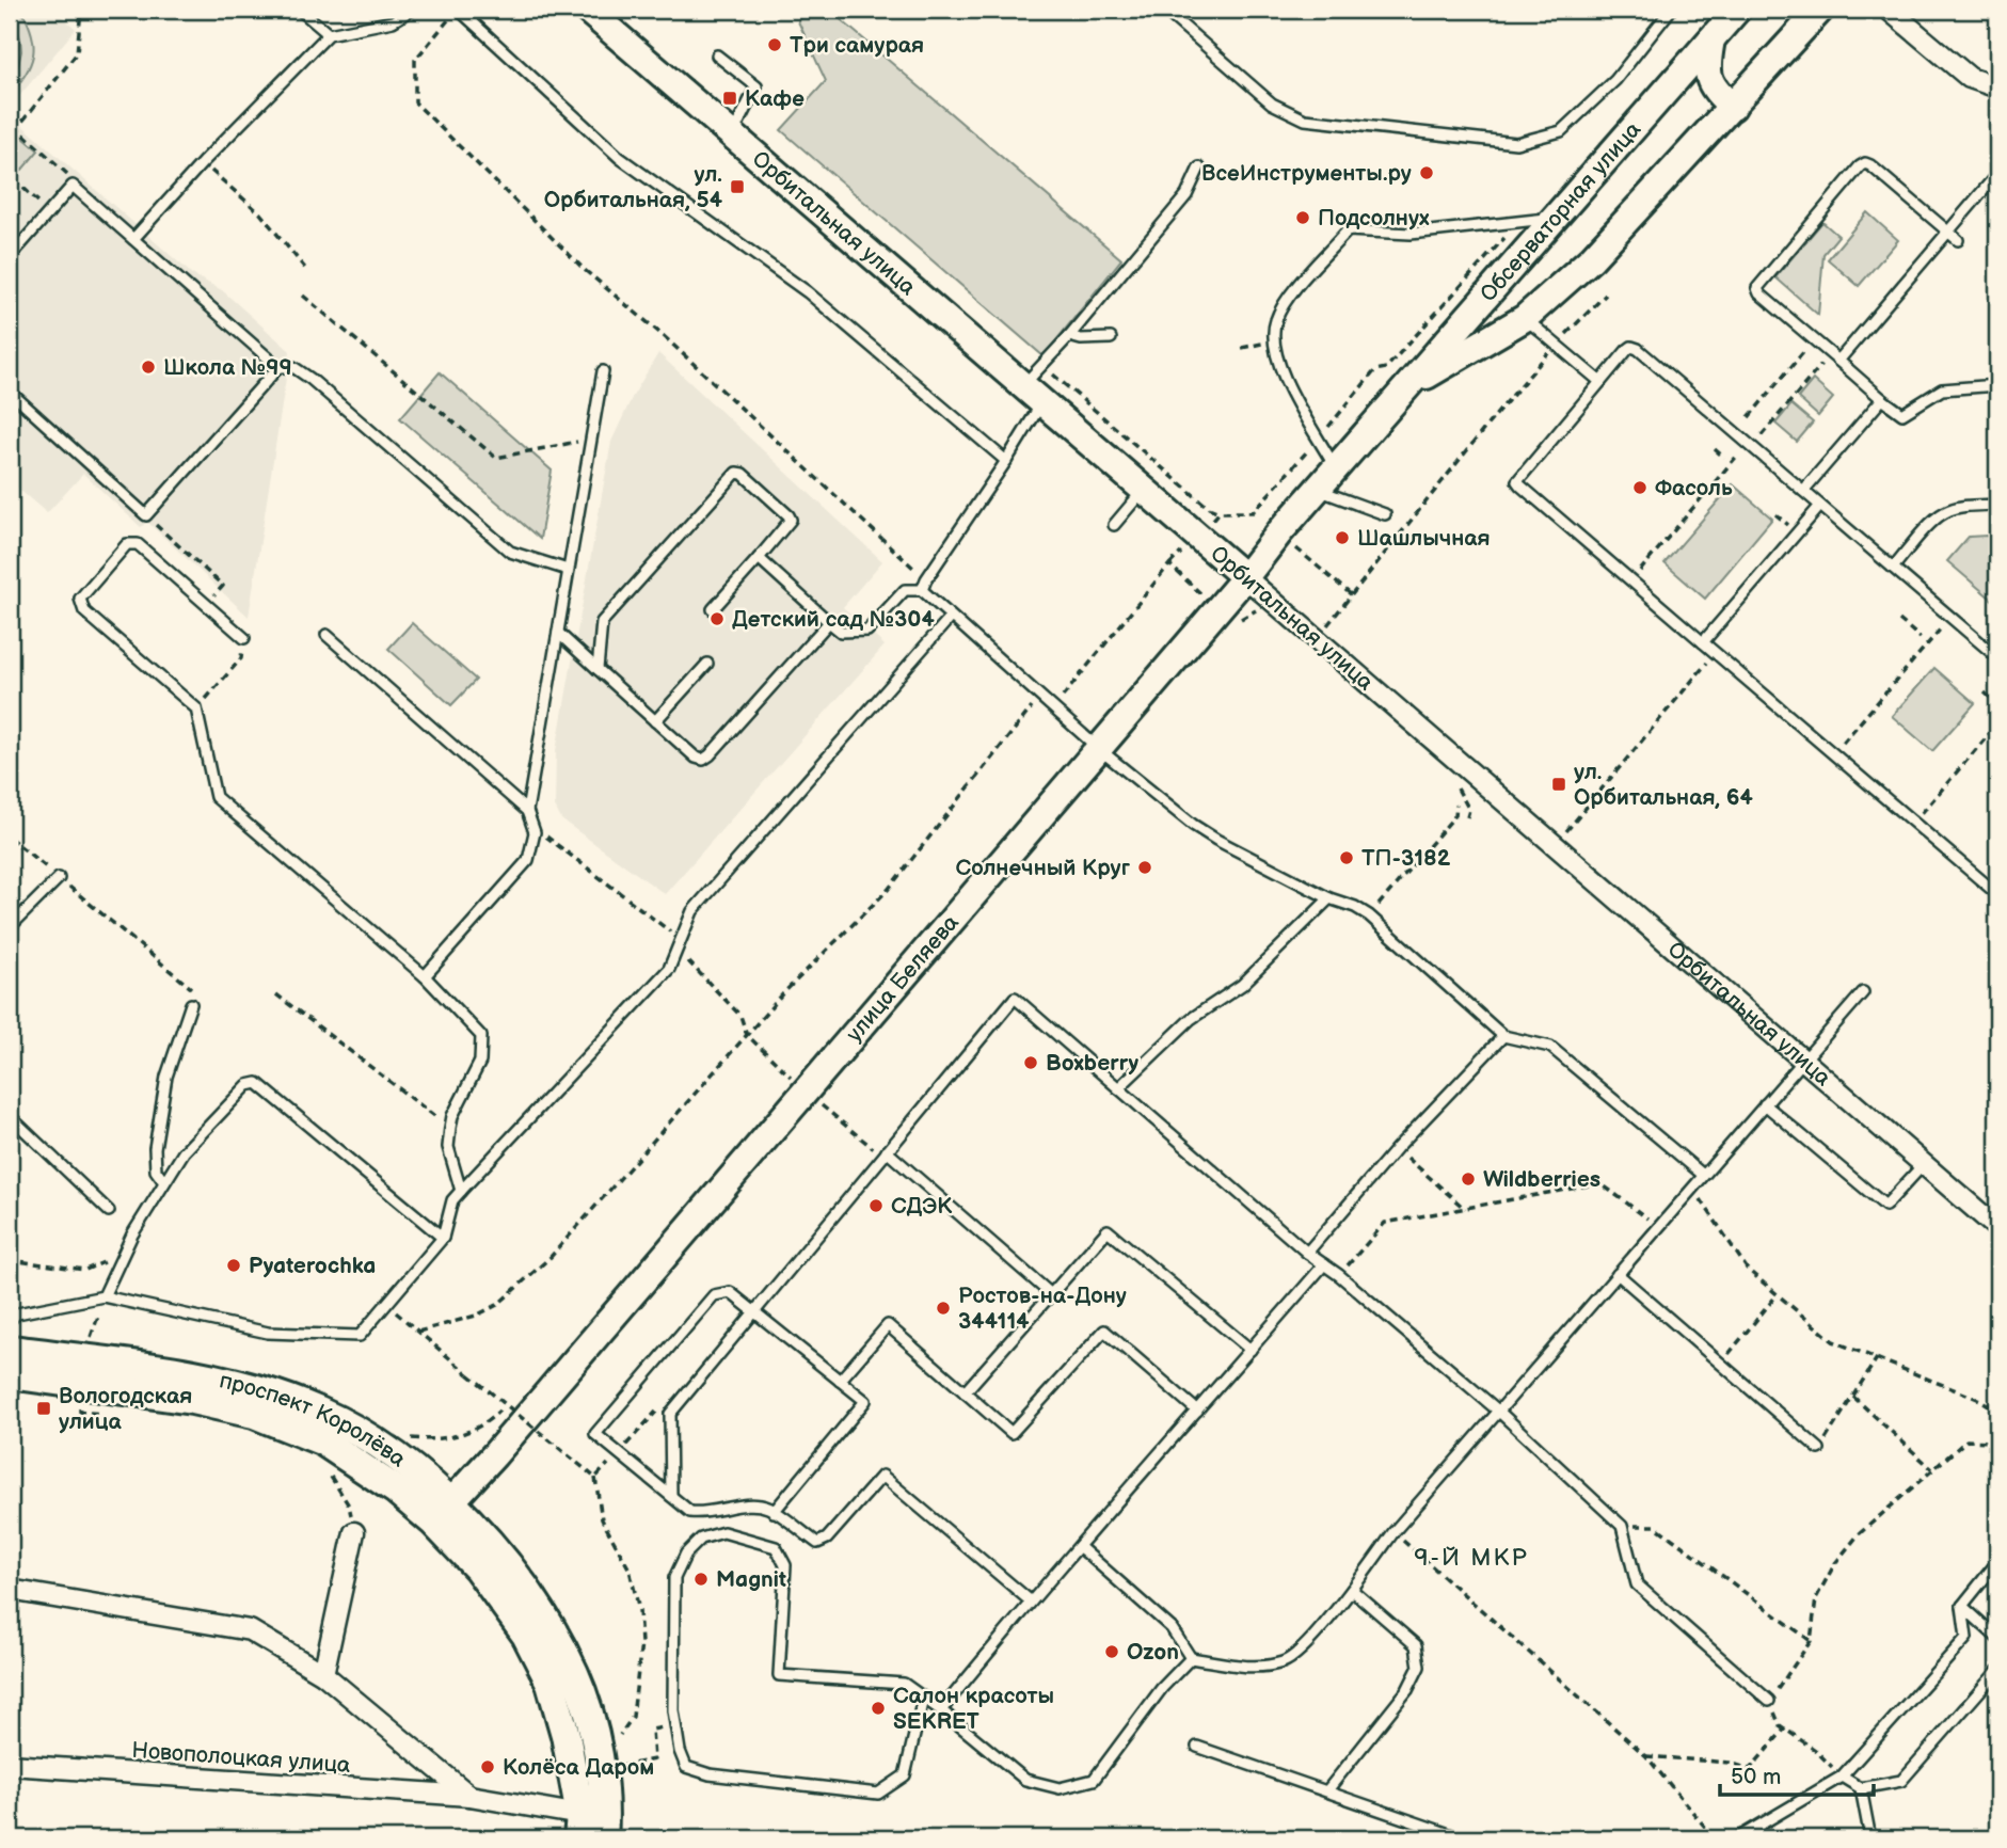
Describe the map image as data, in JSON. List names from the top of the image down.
{
  "streets": {
    "main road": [
      "Обсерваторная улица",
      "Орбитальная улица",
      "улица Беляева",
      "проспект Королёва"
    ],
    "street": ["Новополоцкая улица"]
  },
  "crossings": [
    ["Обсерваторная улица", "Орбитальная улица"],
    ["Обсерваторная улица", "улица Беляева"],
    ["Орбитальная улица", "улица Беляева"],
    ["улица Беляева", "проспект Королёва"]
  ],
  "districts": ["9-Й МКР"],
  "places": {
    "other": [
      "Три самурая",
      "ВсеИнструменты.ру",
      "Подсолнух",
      "Школа №99",
      "Фасоль",
      "Шашлычная",
      "Детский сад №304",
      "ТП-3182",
      "Солнечный Круг",
      "Boxberry",
      "Wildberries",
      "СДЭК",
      "Pyaterochka",
      "Ростов-на-Дону 344114",
      "Magnit",
      "Ozon",
      "Салон красоты SEKRET",
      "Колёса Даром"
    ],
    "transit": [
      "Кафе",
      "ул. Орбитальная, 54",
      "ул. Орбитальная, 64",
      "Вологодская улица"
    ]
  },
  "scale_bar": "50 m"
}
